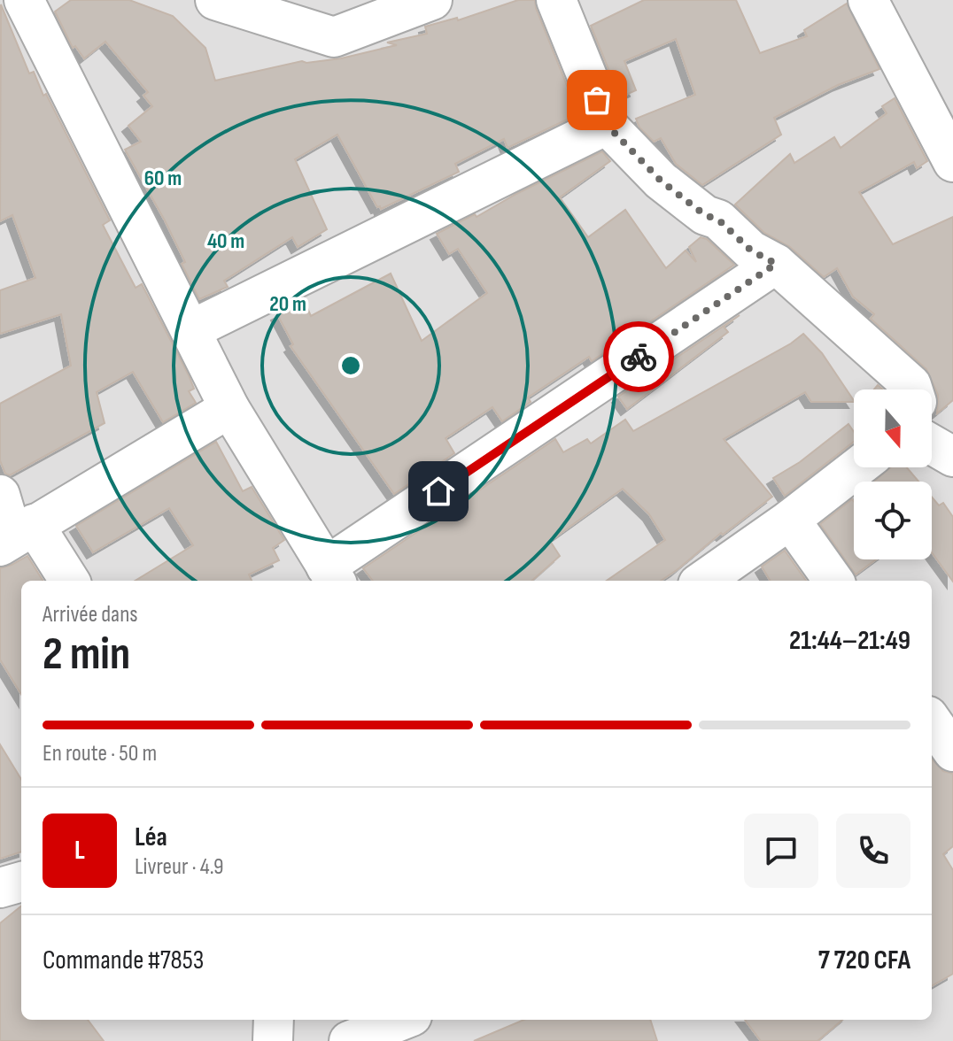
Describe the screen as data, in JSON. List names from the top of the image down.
{
  "north": "bottom",
  "page": {
    "heading": ["2 min", "Arrivée dans", "21:44–21:49"],
    "panel": [
      "Léa",
      "Livreur · 4.9",
      "Commande #7853",
      "7 720 CFA"
    ],
    "bar": "En route · 50 m",
    "round": "L"
  },
  "rings": ["60 m", "40 m", "20 m"]
}
